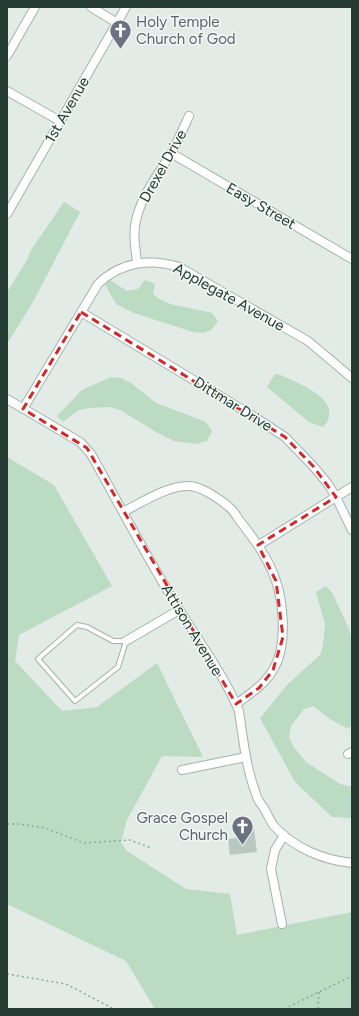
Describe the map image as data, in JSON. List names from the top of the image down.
{
  "streets": {
    "street": [
      "1st Avenue",
      "Drexel Drive",
      "Easy Street",
      "Applegate Avenue",
      "Dittmar Drive",
      "Attison Avenue"
    ]
  },
  "crossings": [
    ["Drexel Drive", "Easy Street"],
    ["Drexel Drive", "Applegate Avenue"],
    ["Applegate Avenue", "Dittmar Drive"],
    ["Applegate Avenue", "Attison Avenue"]
  ],
  "places": {
    "church": ["Holy Temple Church of God", "Grace Gospel Church"]
  }
}
